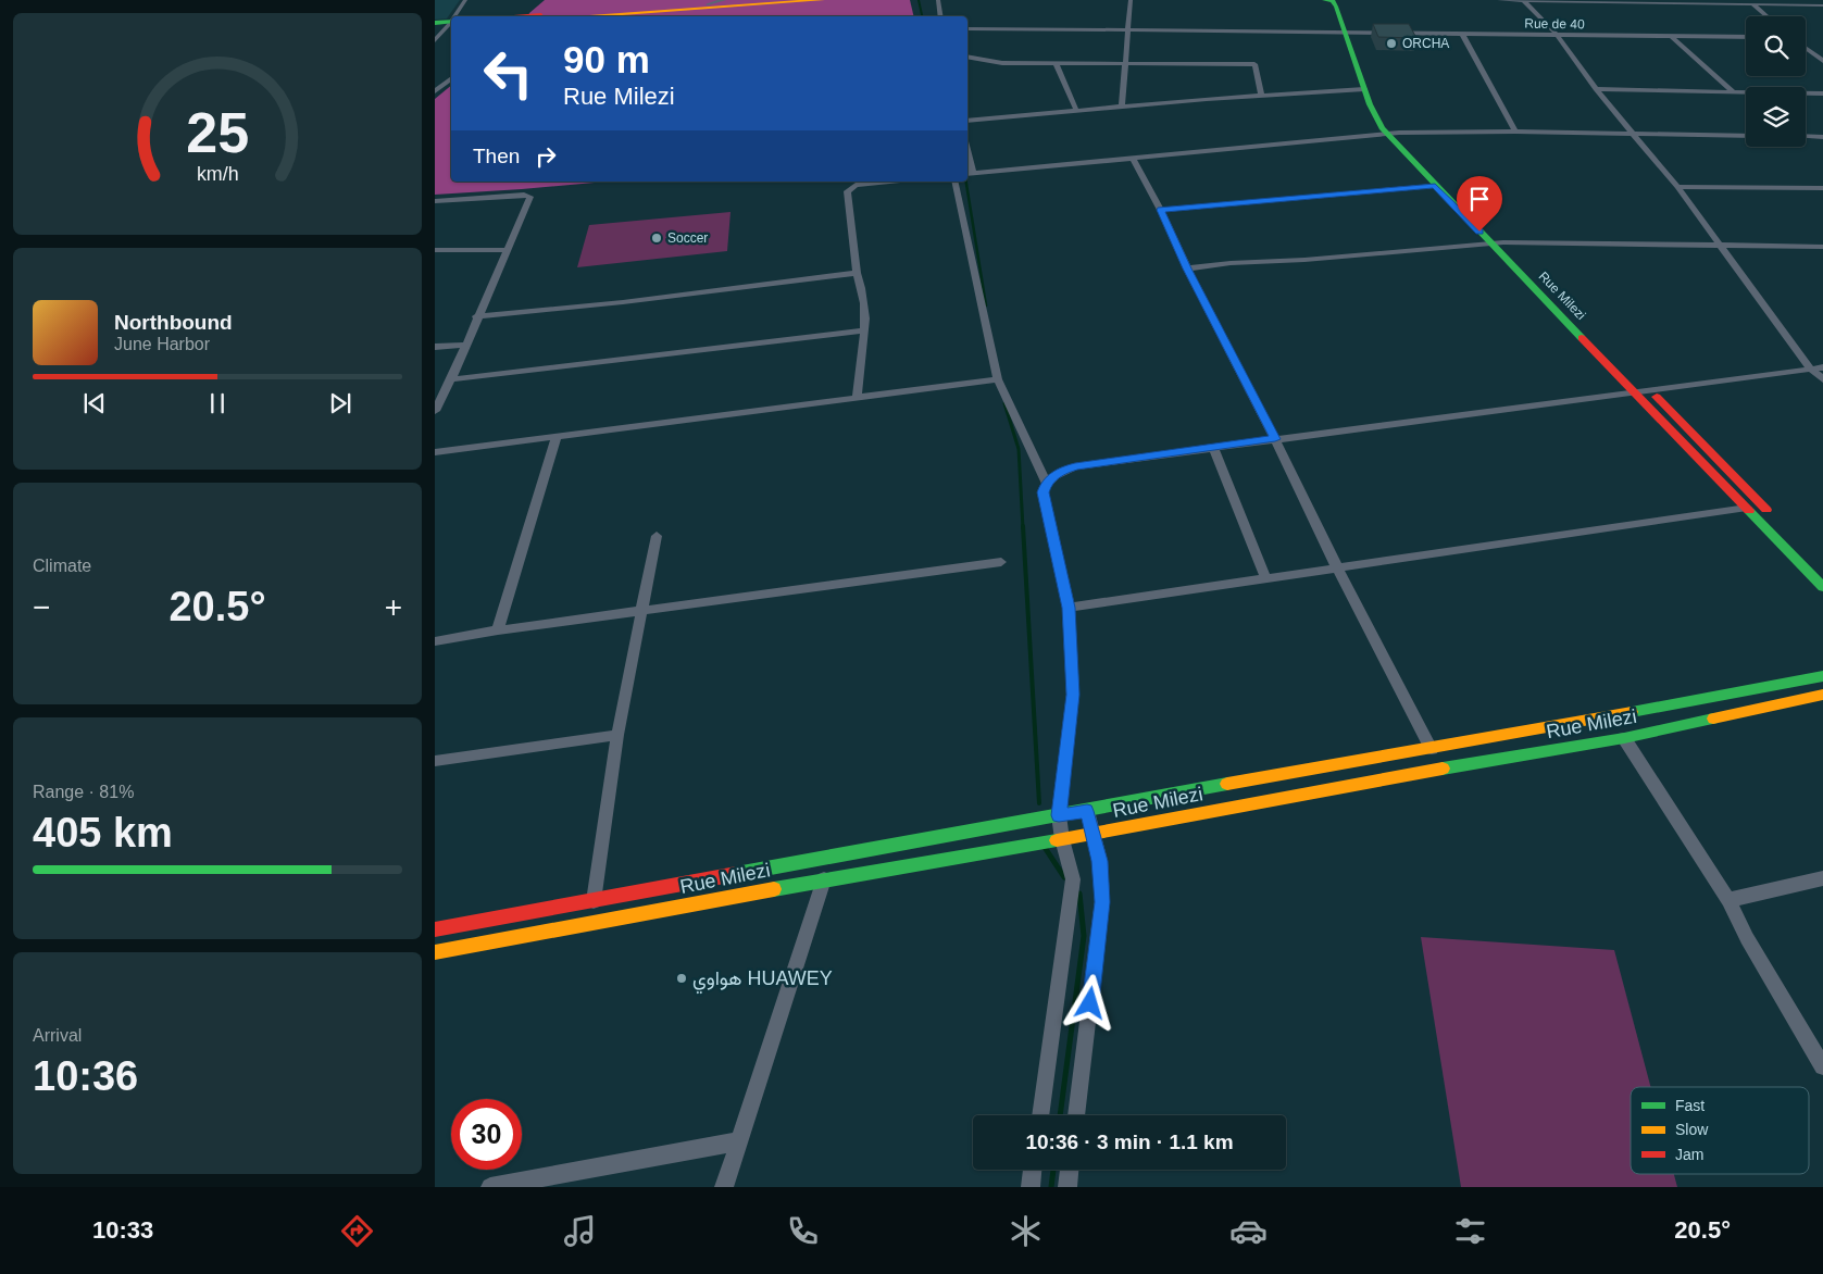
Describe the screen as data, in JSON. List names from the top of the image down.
{
  "streets": {
    "street": ["Rue de 40", "Rue Milezi"]
  },
  "crossings": [
    ["Rue de 40", "Rue Milezi"]
  ],
  "places": ["ORCHA", "Soccer", "هواوي HUAWEY"],
  "legend": ["Fast", "Slow", "Jam"],
  "page": {
    "turn": ["90 m", "Rue Milezi"],
    "then": "Then",
    "song": ["Northbound", "June Harbor"],
    "tile": [
      "Climate",
      ["Range · 81%", "405 km"],
      ["Arrival", "10:36"]
    ],
    "heat": ["−", "20.5°", "+"],
    "limit": "30",
    "trip": "10:36 · 3 min · 1.1 km",
    "tabs": ["10:33", "20.5°"],
    "gauge": ["25", "km/h"]
  }
}
